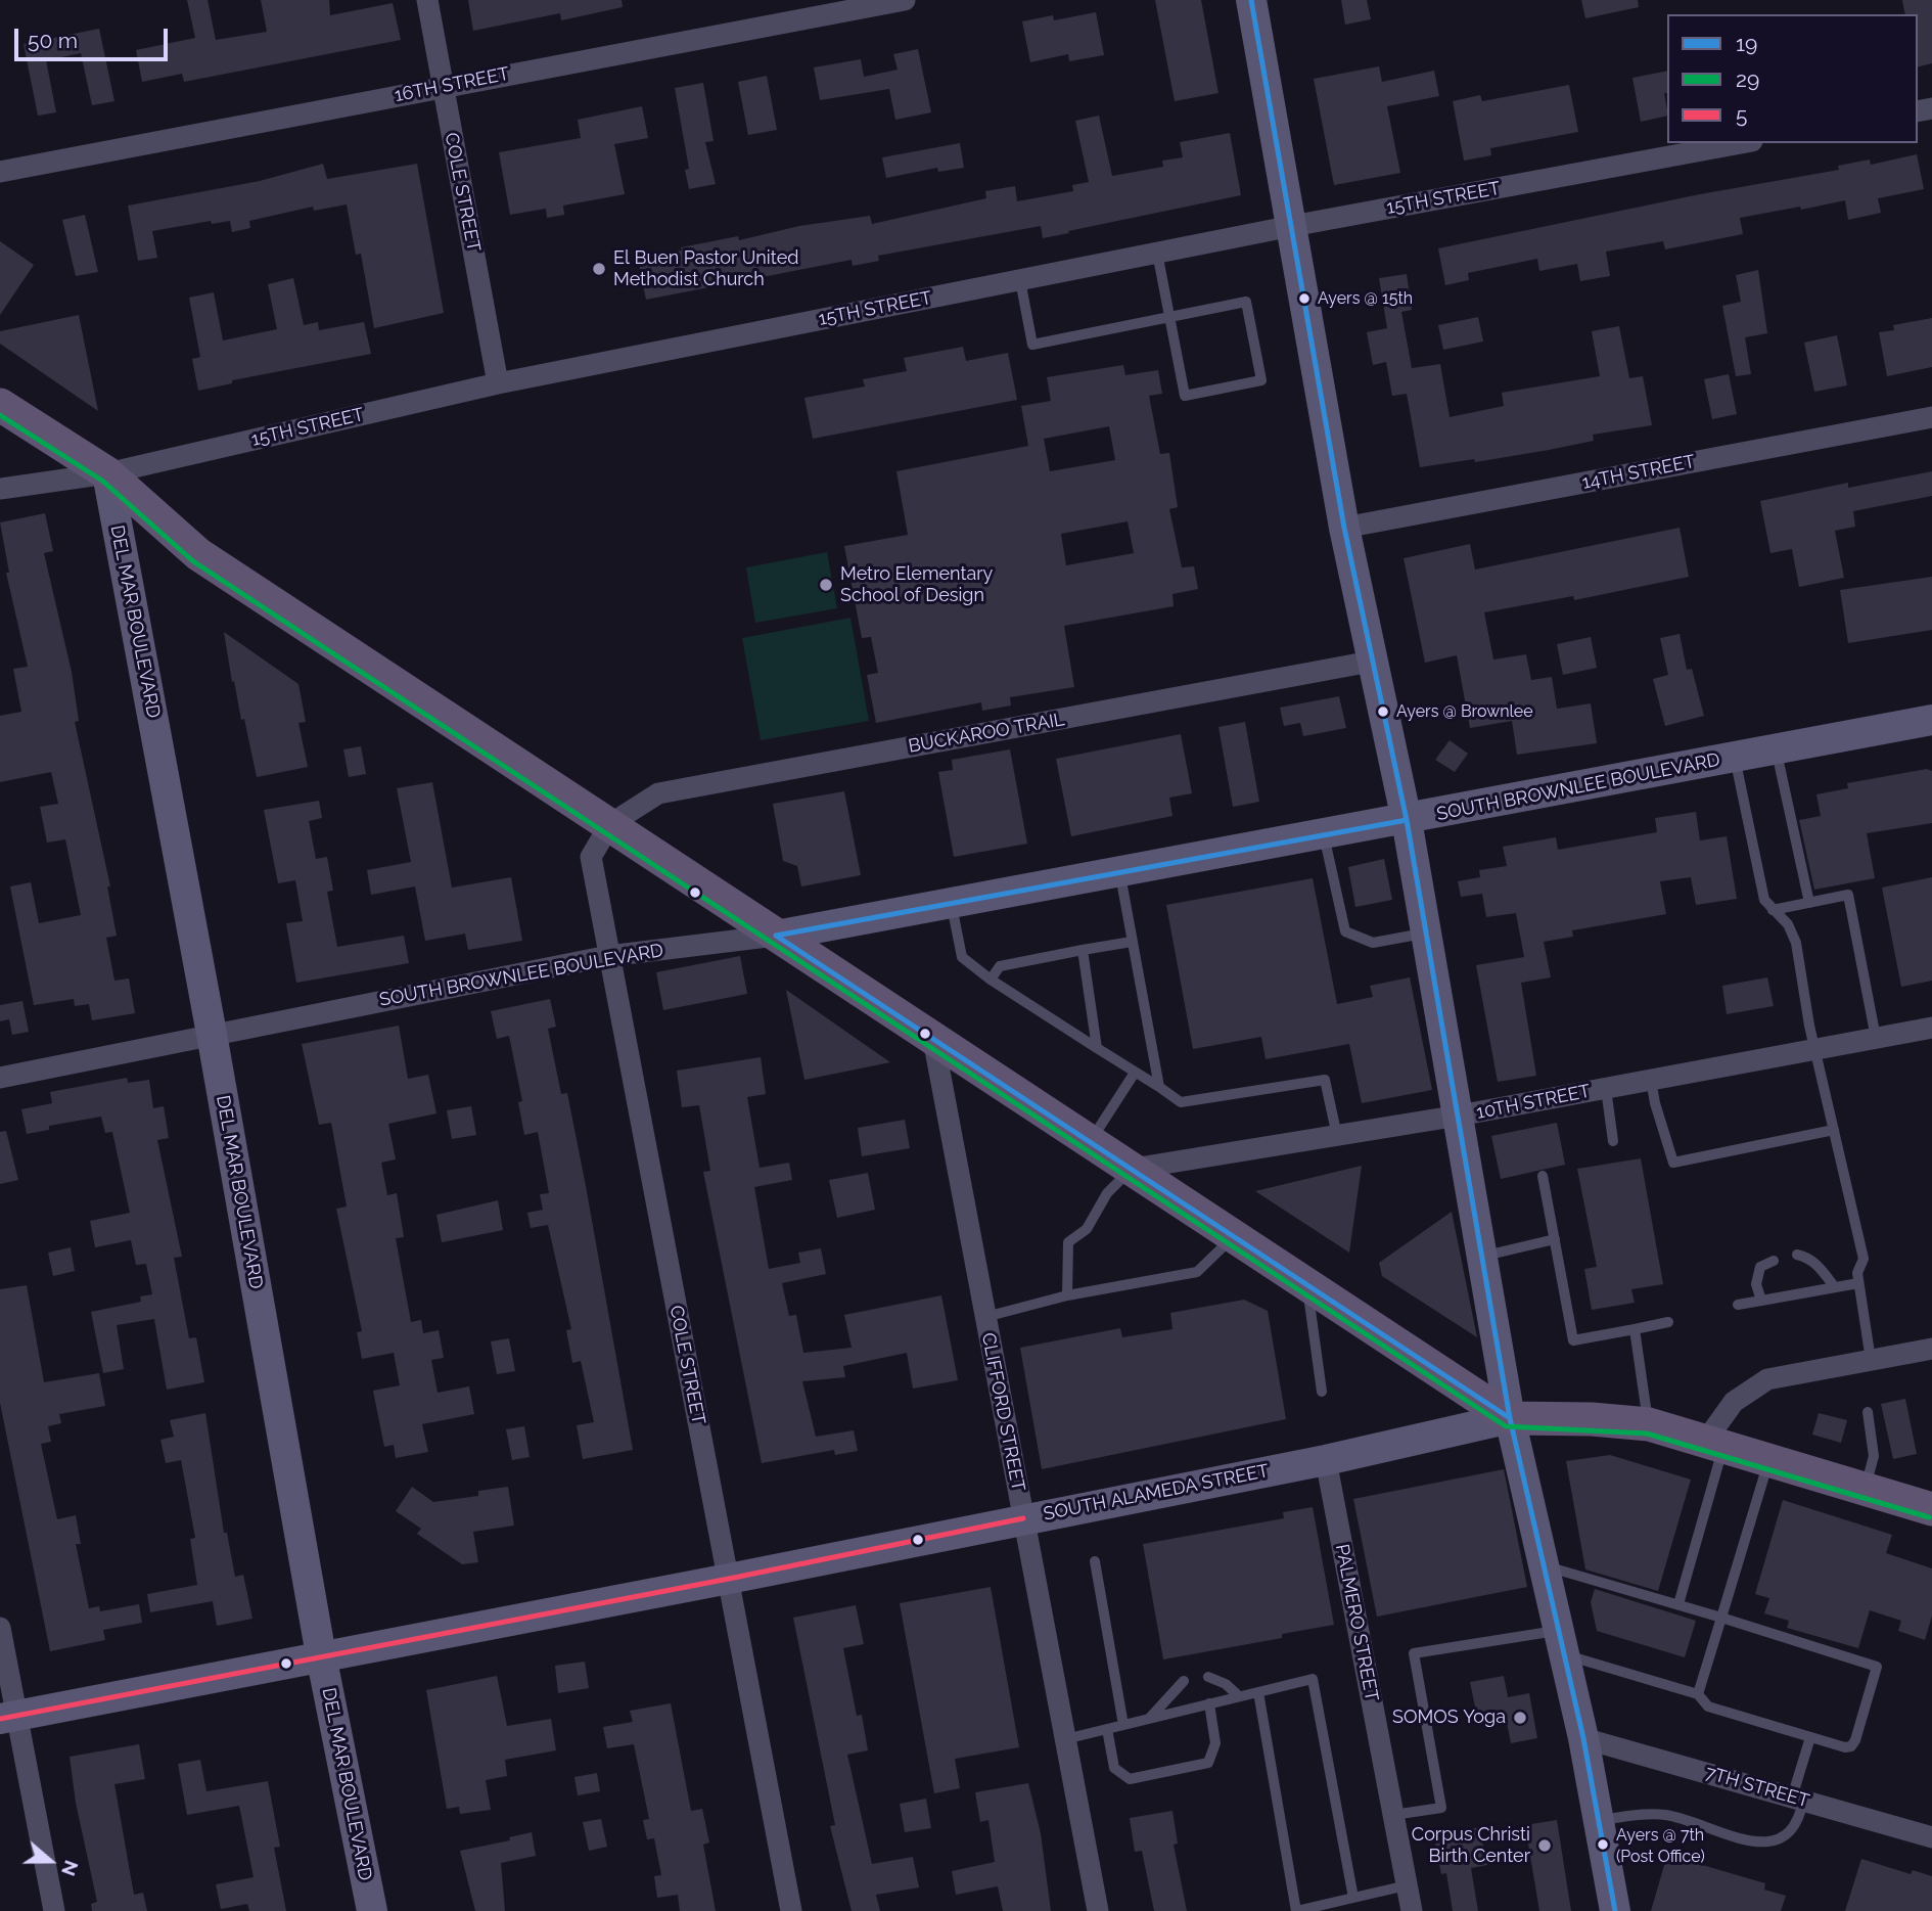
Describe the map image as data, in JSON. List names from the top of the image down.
{
  "streets": {
    "main road": ["DEL MAR BOULEVARD", "SOUTH BROWNLEE BOULEVARD", "SOUTH ALAMEDA STREET"],
    "street": [
      "16TH STREET",
      "COLE STREET",
      "15TH STREET",
      "14TH STREET",
      "BUCKAROO TRAIL",
      "10TH STREET",
      "CLIFFORD STREET",
      "PALMERO STREET",
      "7TH STREET"
    ]
  },
  "crossings": [
    ["16TH STREET", "COLE STREET"],
    ["COLE STREET", "15TH STREET"],
    ["COLE STREET", "BUCKAROO TRAIL"],
    ["COLE STREET", "SOUTH BROWNLEE BOULEVARD"],
    ["COLE STREET", "SOUTH ALAMEDA STREET"],
    ["15TH STREET", "DEL MAR BOULEVARD"],
    ["DEL MAR BOULEVARD", "SOUTH BROWNLEE BOULEVARD"],
    ["DEL MAR BOULEVARD", "SOUTH ALAMEDA STREET"],
    ["CLIFFORD STREET", "SOUTH ALAMEDA STREET"],
    ["SOUTH ALAMEDA STREET", "PALMERO STREET"]
  ],
  "places": [
    "El Buen Pastor United Methodist Church",
    "Ayers @ 15th",
    "Metro Elementary School of Design",
    "Ayers @ Brownlee",
    "SOMOS Yoga",
    "Ayers @ 7th (Post Office)",
    "Corpus Christi Birth Center"
  ],
  "lines": ["transit line 19", "transit line 29", "transit line 5"],
  "legend": ["19", "29", "5"],
  "scale_bar": "50 m",
  "north": "right"
}
